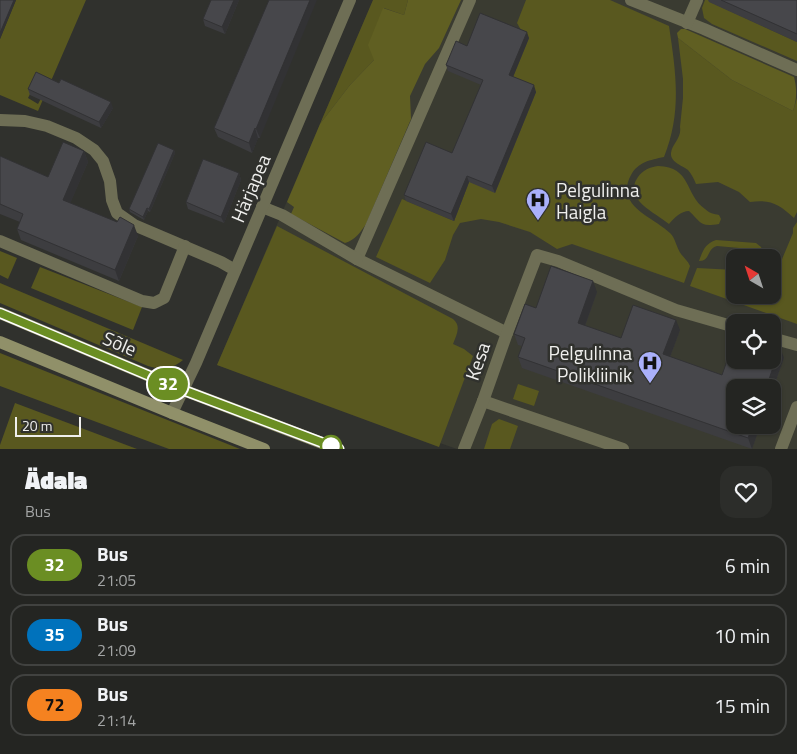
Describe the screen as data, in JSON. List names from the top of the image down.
{
  "streets": {
    "main road": ["Sõle"],
    "street": ["Härjapea", "Kesa"]
  },
  "crossings": [
    ["Härjapea", "Sõle"]
  ],
  "places": {
    "hospital": ["Pelgulinna Haigla", "Pelgulinna Polikliinik"]
  },
  "lines": ["bus line 32"],
  "scale_bar": "20 m",
  "north": "top left",
  "page": {
    "on_map": "32",
    "scale": "20 m",
    "heading": ["Ädala", "Bus"],
    "list": [
      {
        "mark": "32",
        "name": "Bus",
        "note": "21:05",
        "value": "6 min"
      },
      {
        "mark": "35",
        "name": "Bus",
        "note": "21:09",
        "value": "10 min"
      },
      {
        "mark": "72",
        "name": "Bus",
        "note": "21:14",
        "value": "15 min"
      }
    ]
  }
}
